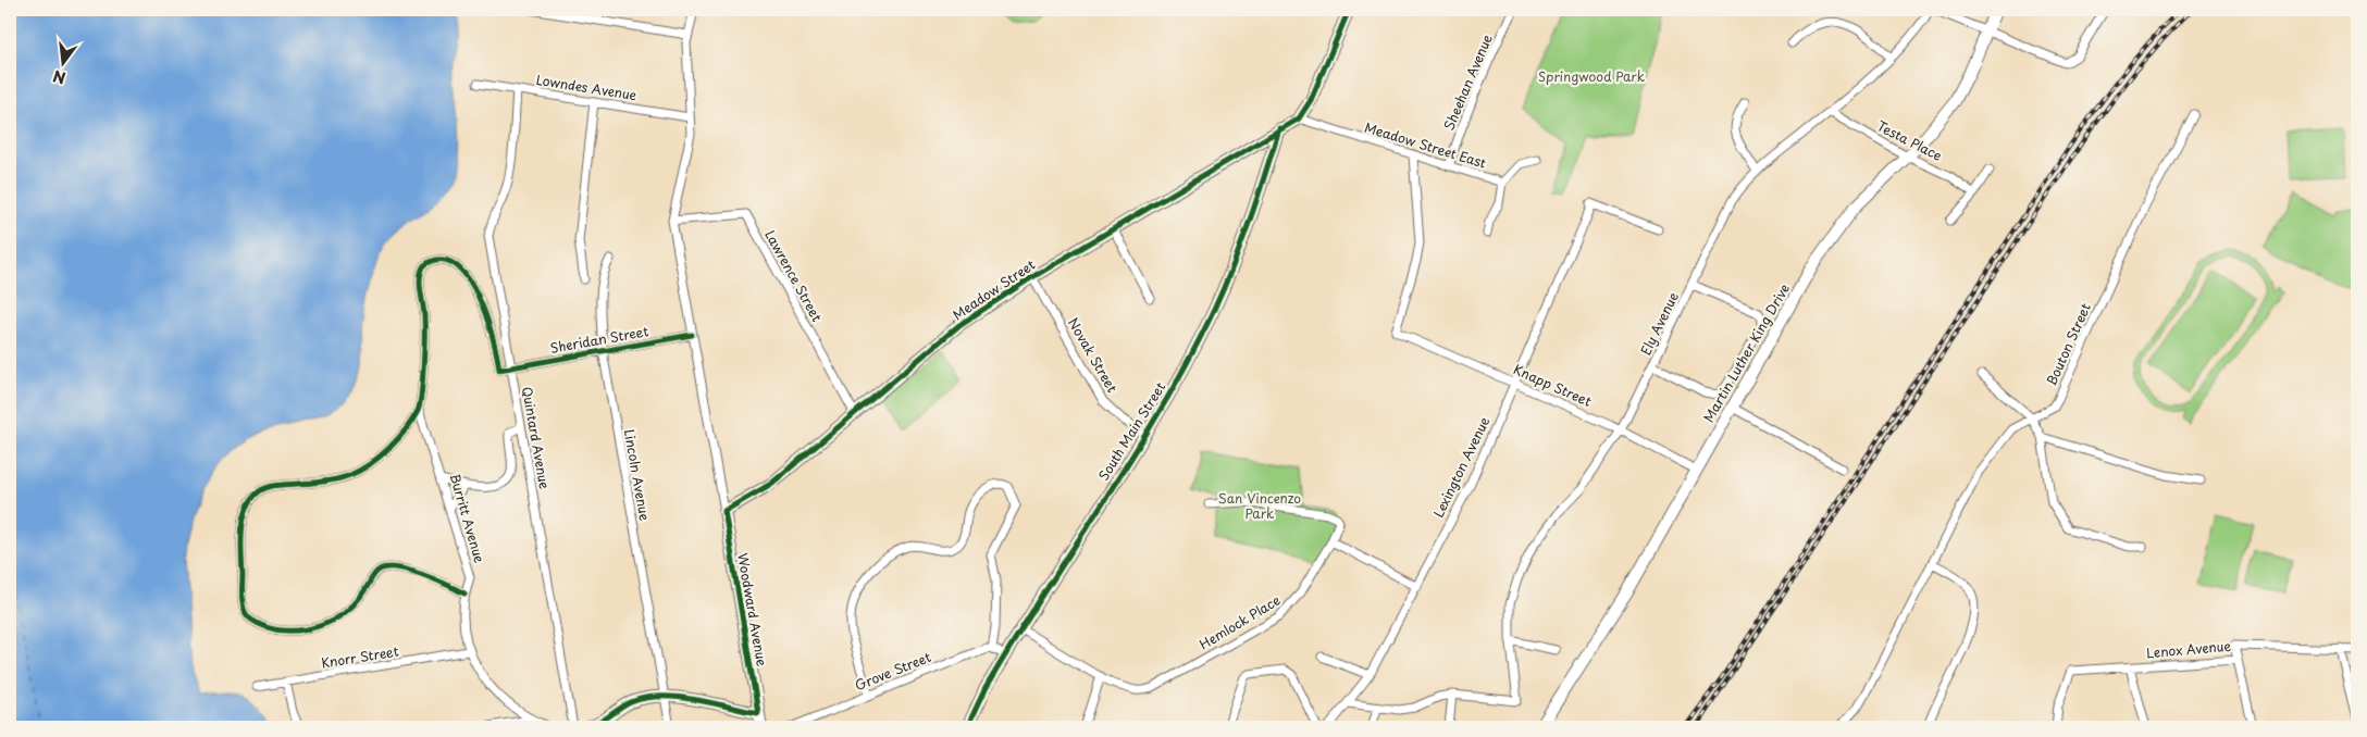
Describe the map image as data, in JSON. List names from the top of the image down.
{
  "streets": {
    "main road": [
      "Meadow Street",
      "Martin Luther King Drive",
      "South Main Street",
      "Woodward Avenue"
    ],
    "street": [
      "Sheehan Avenue",
      "Lowndes Avenue",
      "Testa Place",
      "Meadow Street East",
      "Lawrence Street",
      "Ely Avenue",
      "Sheridan Street",
      "Bouton Street",
      "Novak Street",
      "Knapp Street",
      "Quintard Avenue",
      "Lexington Avenue",
      "Lincoln Avenue",
      "Burritt Avenue",
      "Hemlock Place",
      "Lenox Avenue",
      "Knorr Street",
      "Grove Street"
    ]
  },
  "crossings": [
    ["Sheehan Avenue", "Meadow Street East"],
    ["Lowndes Avenue", "Quintard Avenue"],
    ["Lowndes Avenue", "Woodward Avenue"],
    ["Testa Place", "Ely Avenue"],
    ["Testa Place", "Martin Luther King Drive"],
    ["Meadow Street East", "Meadow Street"],
    ["Meadow Street East", "Knapp Street"],
    ["Lawrence Street", "Meadow Street"],
    ["Lawrence Street", "Woodward Avenue"],
    ["Meadow Street", "Novak Street"],
    ["Meadow Street", "South Main Street"],
    ["Meadow Street", "Woodward Avenue"],
    ["Ely Avenue", "Knapp Street"],
    ["Sheridan Street", "Quintard Avenue"],
    ["Sheridan Street", "Lincoln Avenue"],
    ["Sheridan Street", "Woodward Avenue"],
    ["Martin Luther King Drive", "Knapp Street"],
    ["Novak Street", "South Main Street"],
    ["Knapp Street", "Lexington Avenue"],
    ["Burritt Avenue", "Knorr Street"]
  ],
  "parks": ["Springwood Park", "San Vincenzo Park"],
  "north": "bottom"
}
